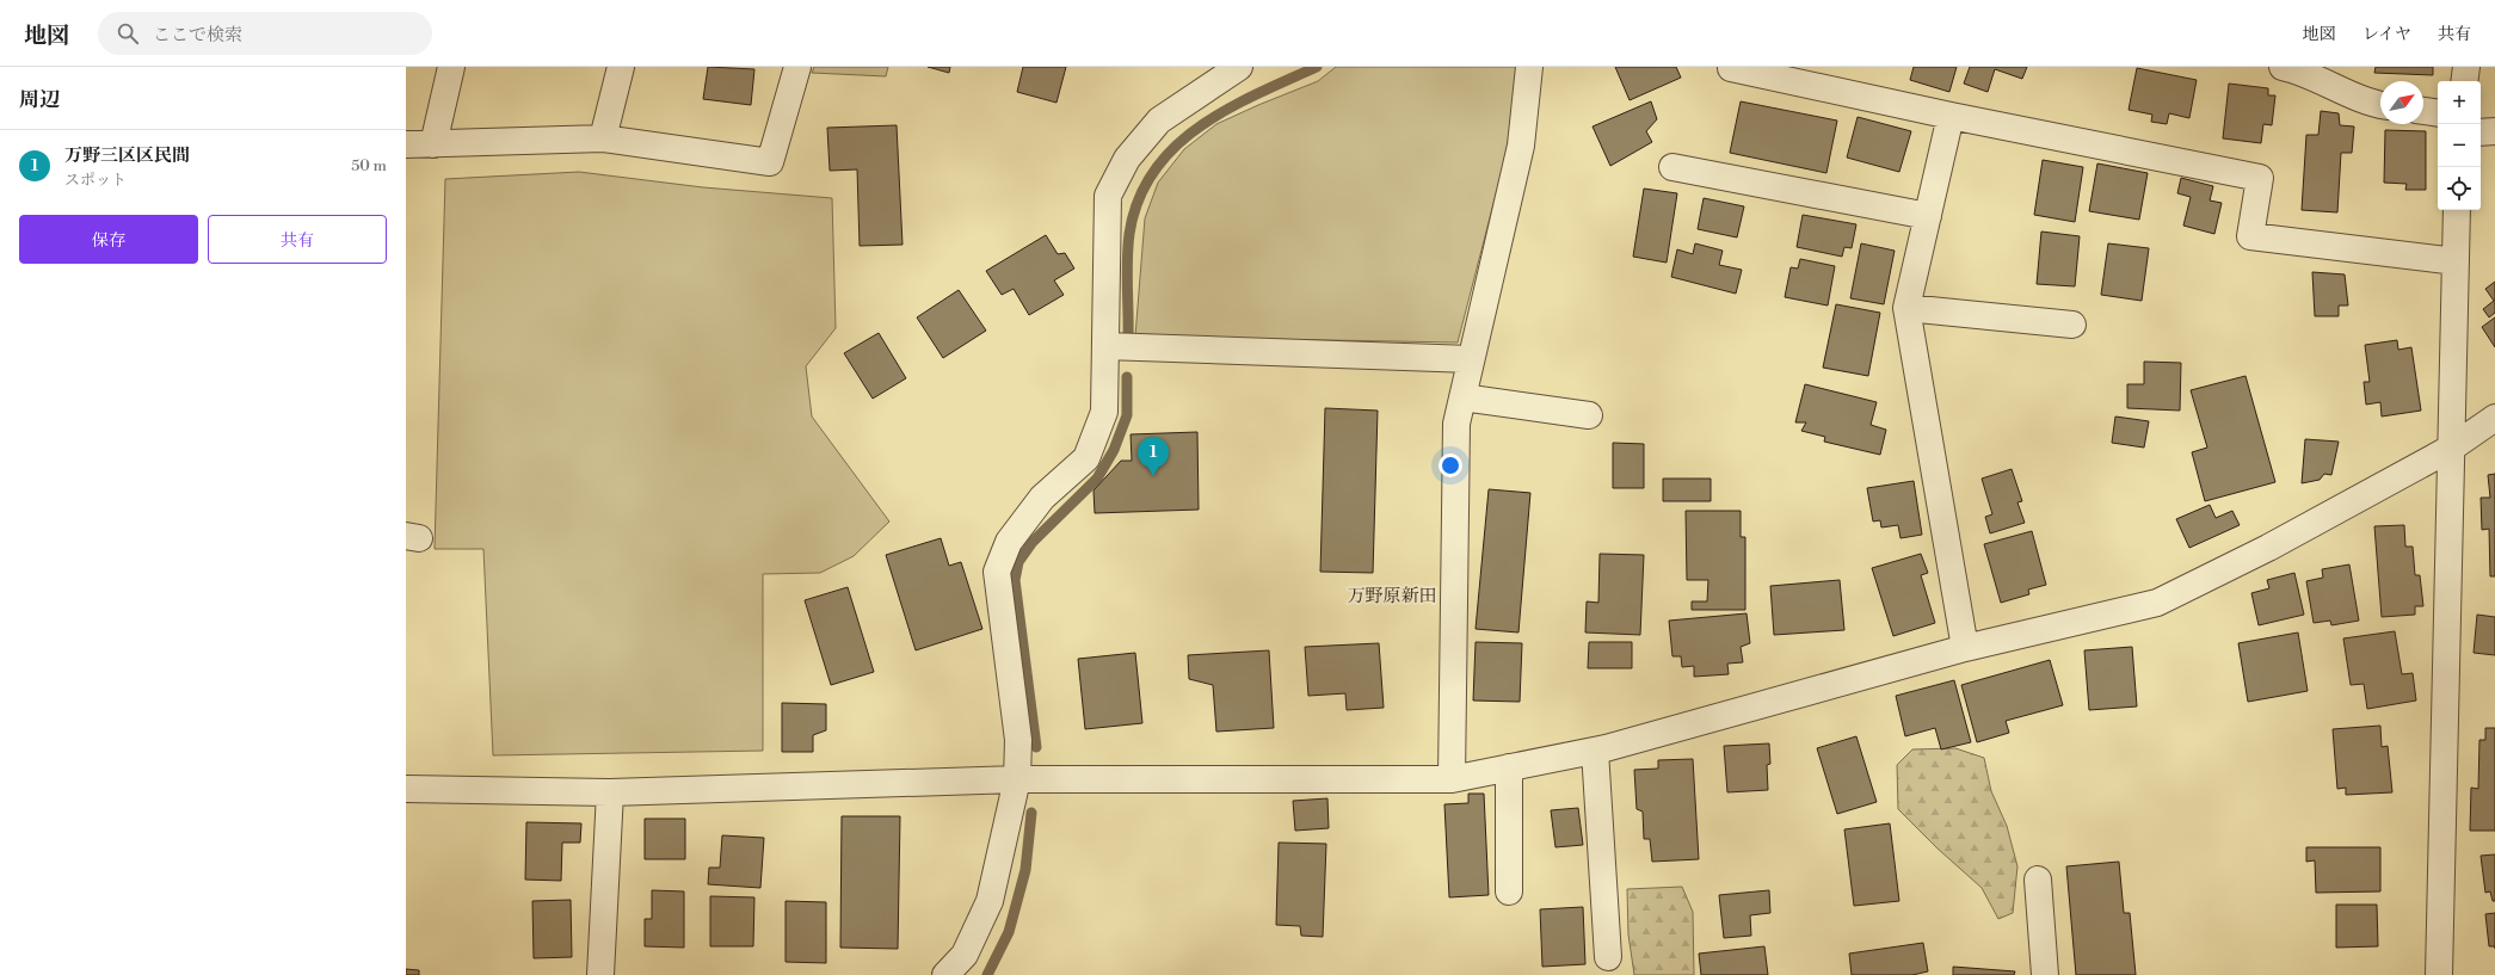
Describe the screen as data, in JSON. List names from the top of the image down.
{
  "districts": ["万野原新田"],
  "north": "top right",
  "page": {
    "header": "地図",
    "search": "ここで検索",
    "nav": ["地図", "レイヤ", "共有"],
    "heading": "周辺",
    "map_buttons": ["+", "−"],
    "list": [
      {
        "mark": "1",
        "name": "万野三区区民間",
        "note": "スポット",
        "value": "50 m"
      }
    ],
    "buttons": ["保存", "共有"],
    "pins": "1"
  }
}
